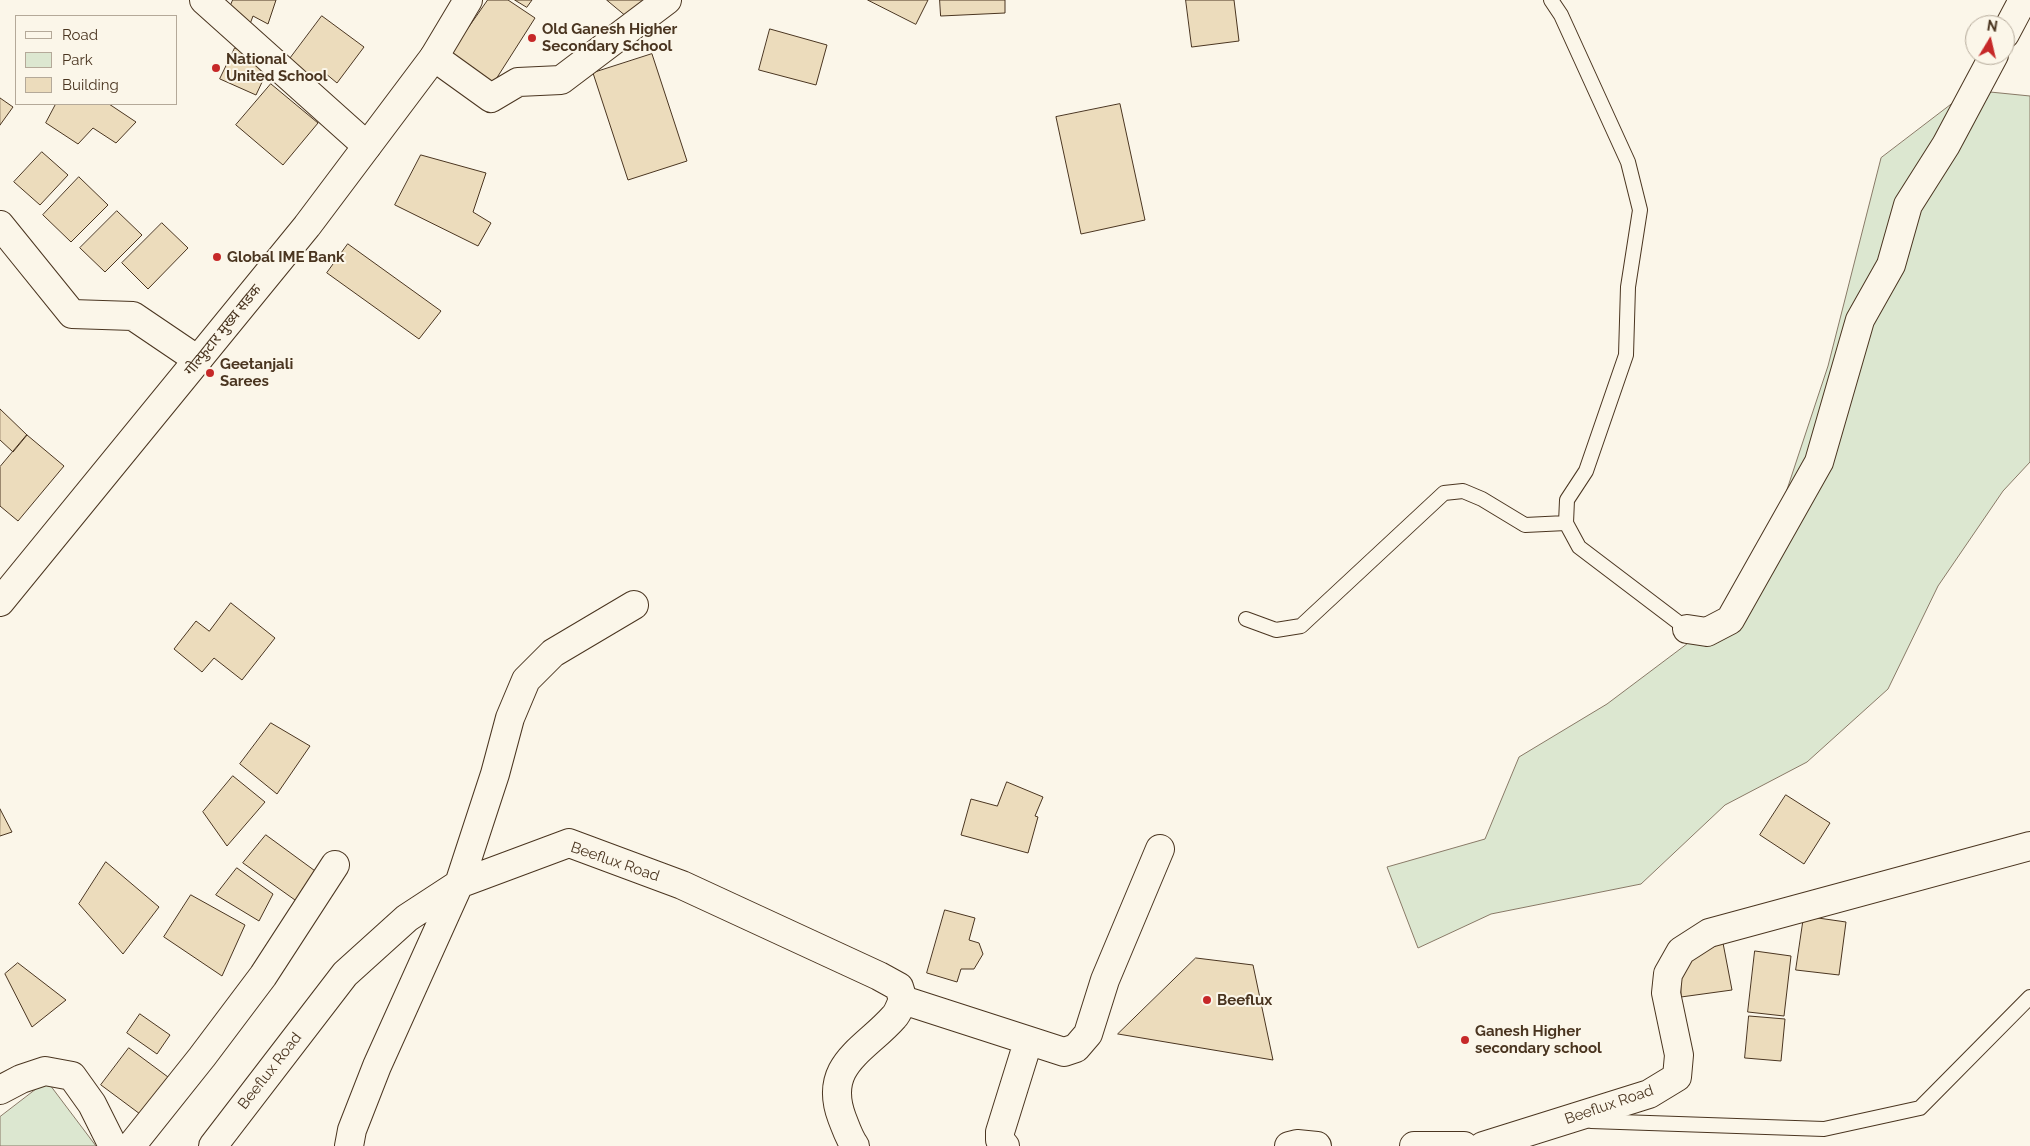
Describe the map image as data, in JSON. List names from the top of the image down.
{
  "streets": {
    "street": ["गोल्फुटार मुख्य सडक", "Beeflux Road"]
  },
  "places": [
    "Old Ganesh Higher Secondary School",
    "National United School",
    "Global IME Bank",
    "Geetanjali Sarees",
    "Beeflux",
    "Ganesh Higher secondary school"
  ],
  "legend": ["Road", "Park", "Building"],
  "north": "top"
}
